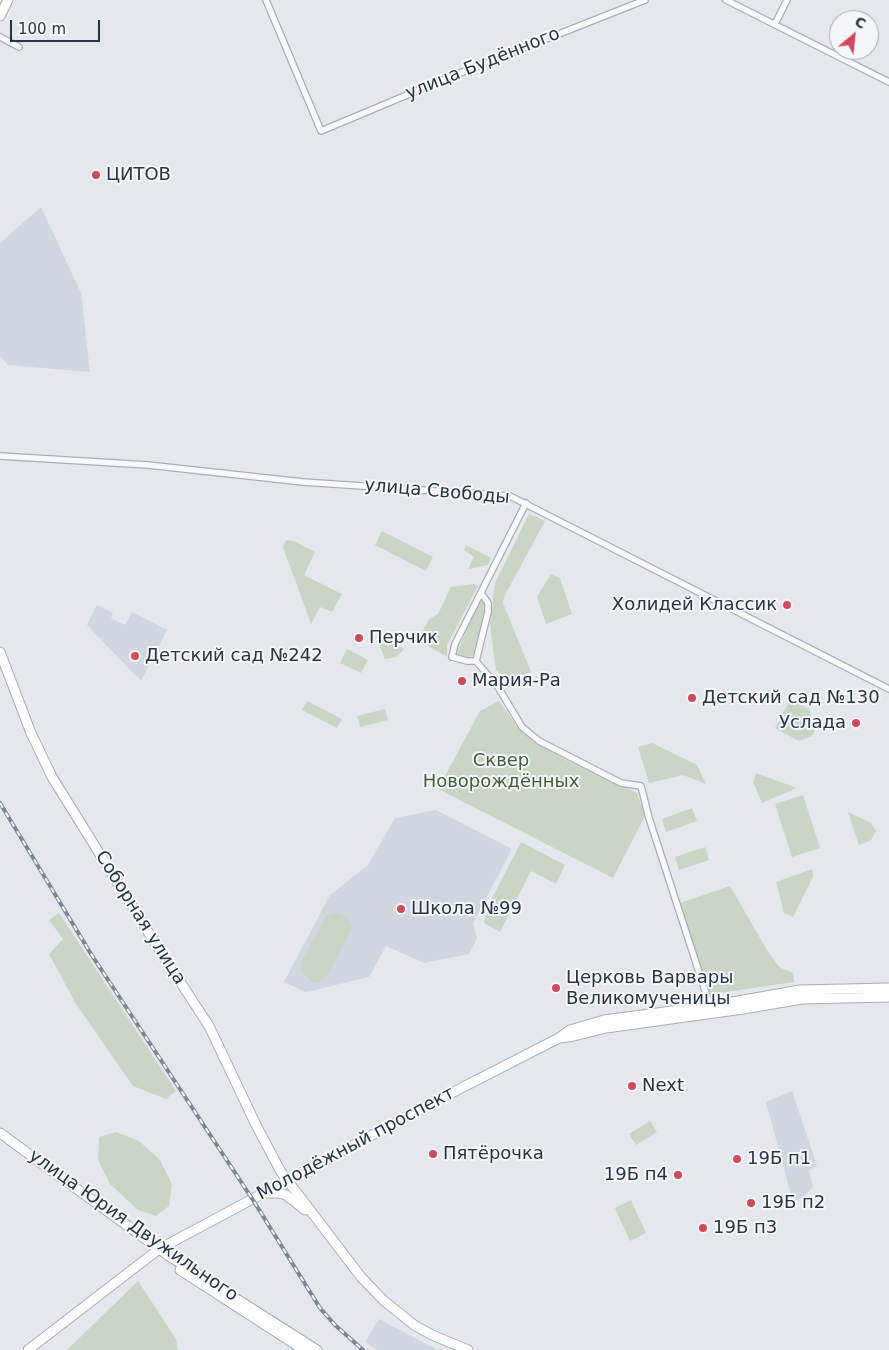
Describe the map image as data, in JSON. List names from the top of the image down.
{
  "streets": {
    "main road": ["Соборная улица", "Молодёжный проспект", "улица Юрия Двужильного"],
    "street": ["улица Будённого", "улица Свободы"]
  },
  "crossings": [
    ["Соборная улица", "Молодёжный проспект"],
    ["Молодёжный проспект", "улица Юрия Двужильного"]
  ],
  "parks": ["Сквер Новорождённых"],
  "places": [
    "ЦИТОВ",
    "Холидей Классик",
    "Перчик",
    "Детский сад №242",
    "Мария-Ра",
    "Детский сад №130",
    "Услада",
    "Школа №99",
    "Церковь Варвары Великомученицы",
    "Next",
    "Пятёрочка",
    "19Б п1",
    "19Б п4",
    "19Б п2",
    "19Б п3"
  ],
  "scale_bar": "100 m",
  "north": "top right"
}
